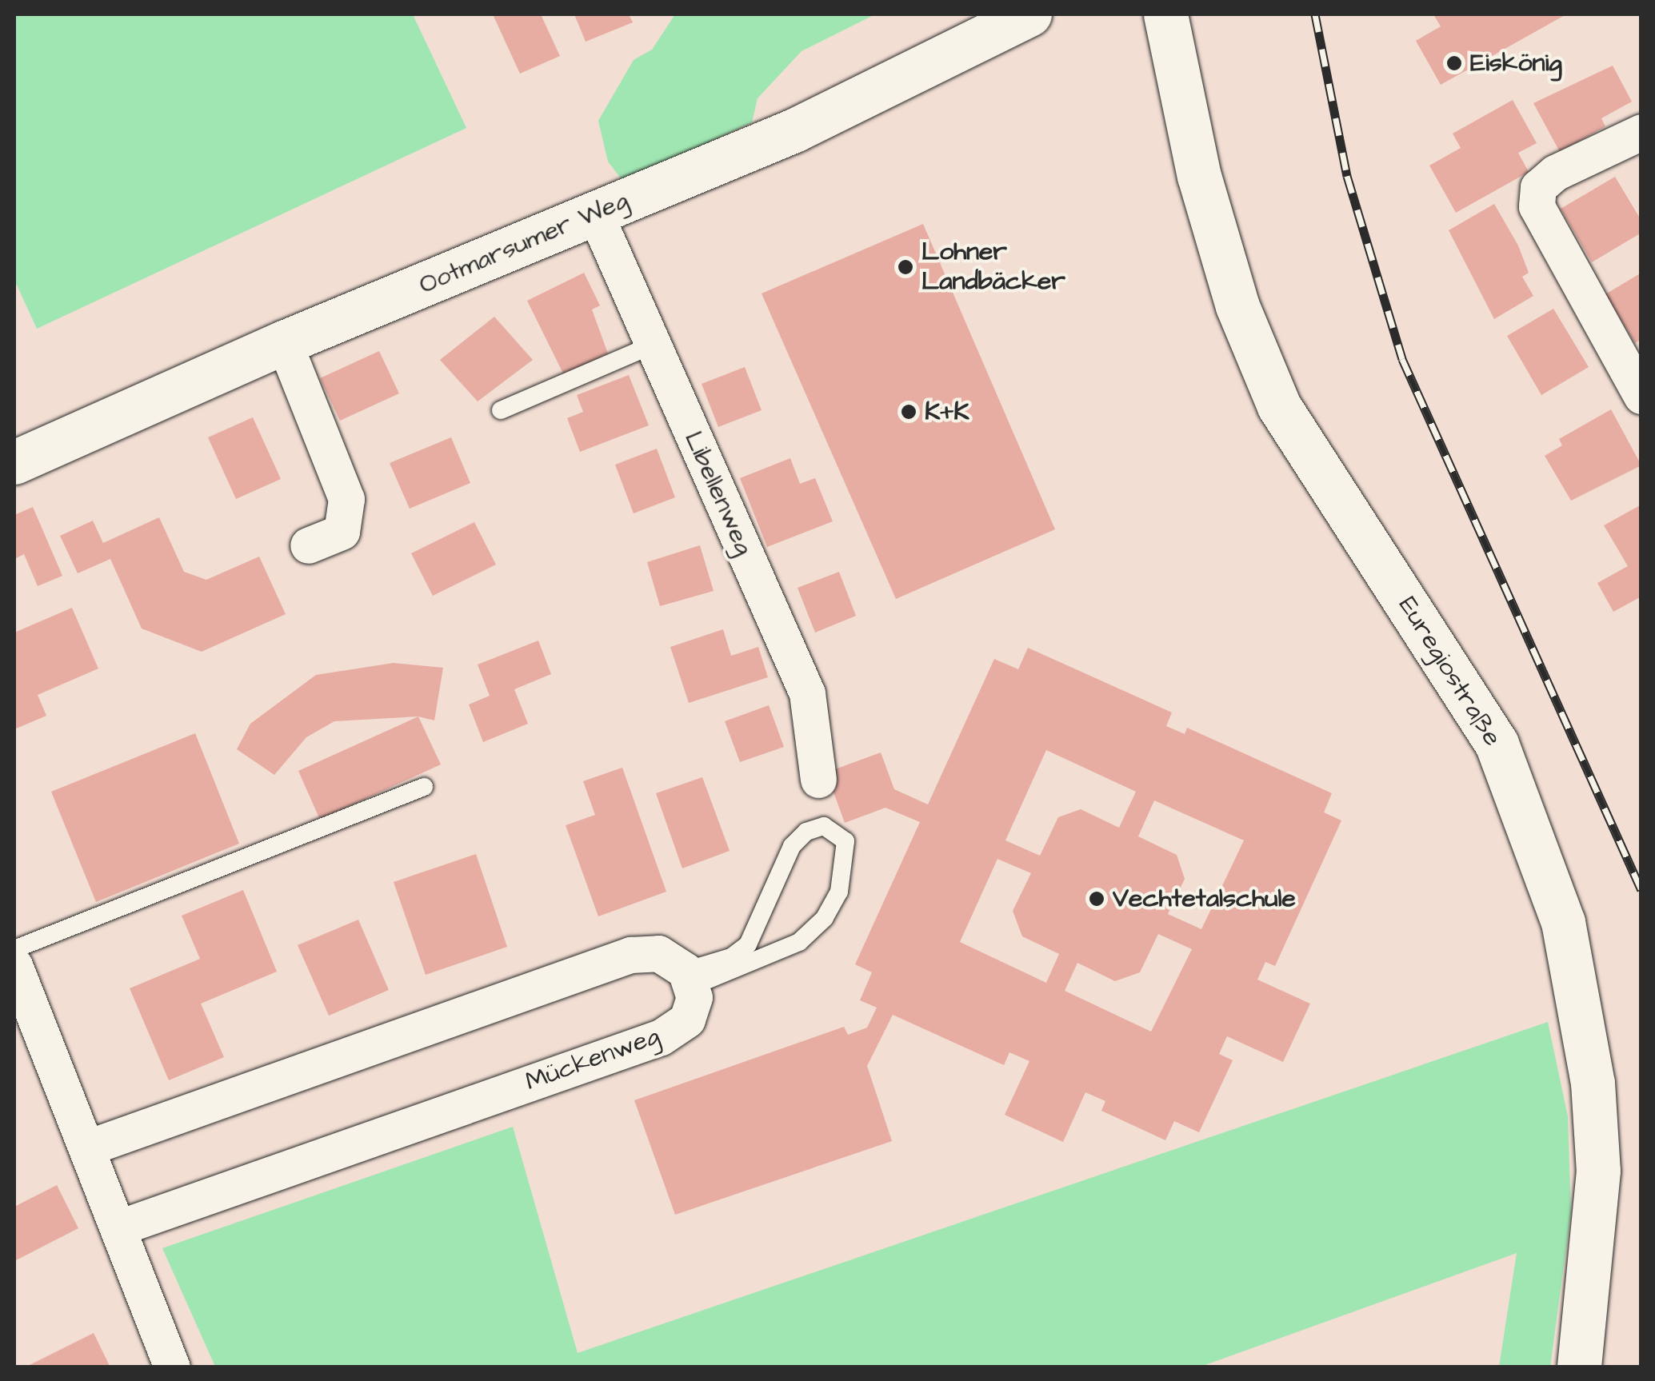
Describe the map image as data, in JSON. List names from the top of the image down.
{
  "streets": {
    "main road": ["Ootmarsumer Weg", "Euregiostraße"],
    "street": ["Libellenweg", "Mückenweg"]
  },
  "crossings": [
    ["Ootmarsumer Weg", "Libellenweg"]
  ],
  "places": [
    "Eiskönig",
    "Lohner Landbäcker",
    "K+K",
    "Vechtetalschule"
  ]
}
